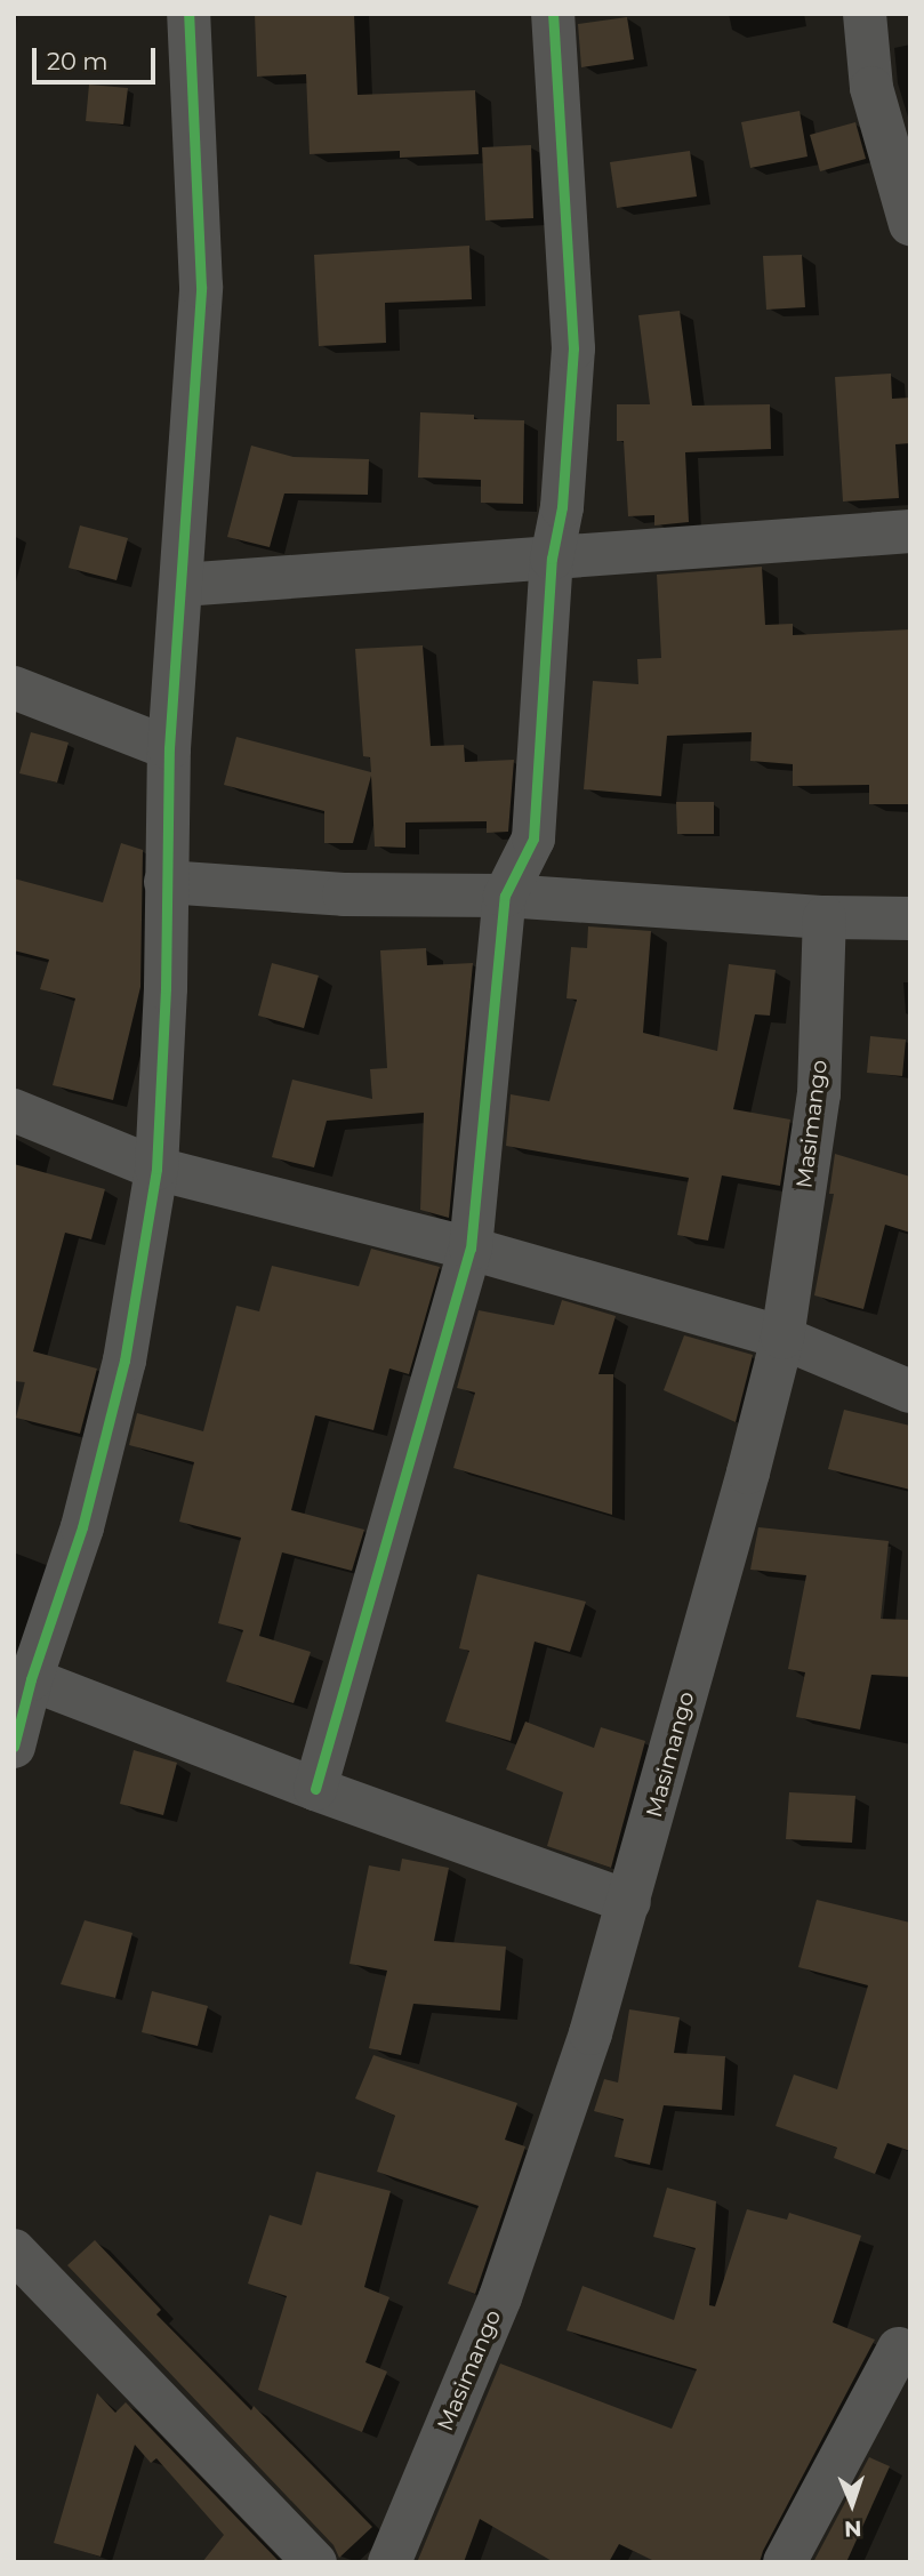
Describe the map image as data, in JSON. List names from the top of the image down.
{
  "streets": {
    "street": ["Masimango"]
  },
  "scale_bar": "20 m",
  "north": "bottom"
}
